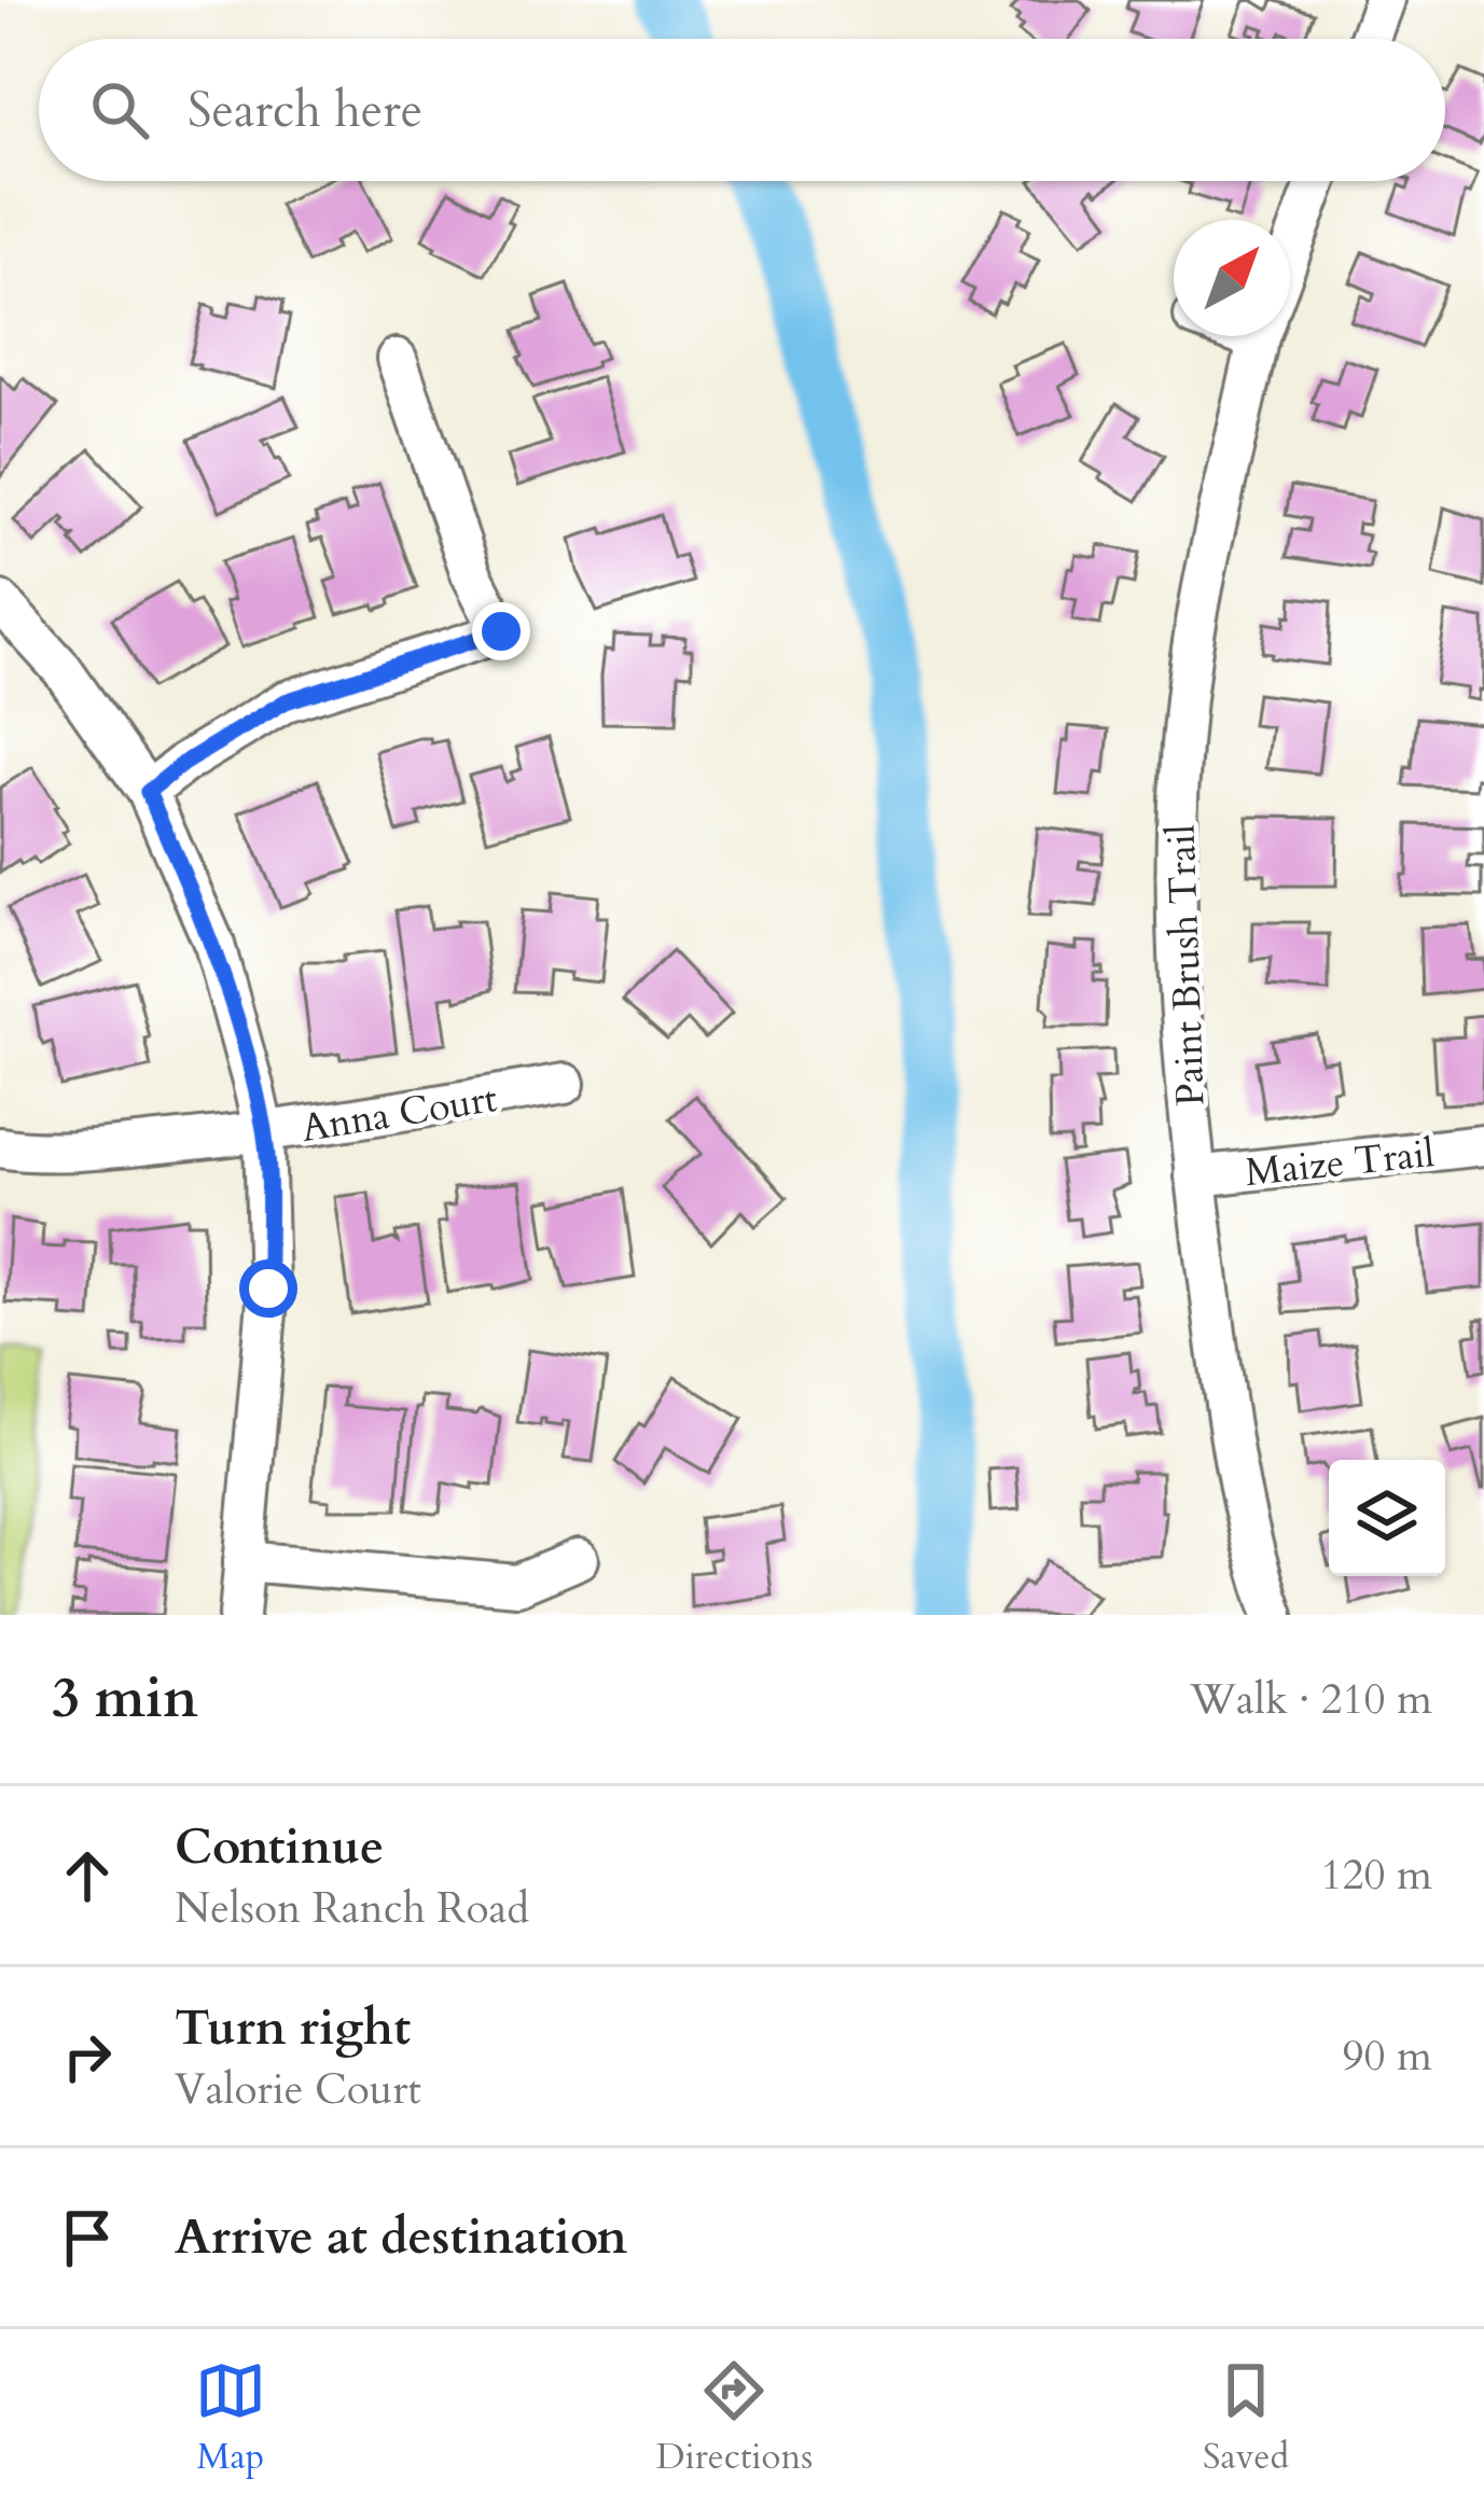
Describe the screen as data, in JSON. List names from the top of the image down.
{
  "streets": {
    "street": ["Paint Brush Trail", "Anna Court", "Maize Trail"]
  },
  "crossings": [
    ["Paint Brush Trail", "Maize Trail"]
  ],
  "north": "top right",
  "page": {
    "search": "Search here",
    "heading": ["3 min", "Walk · 210 m"],
    "list": [
      ["Continue", "Nelson Ranch Road", "120 m"],
      ["Turn right", "Valorie Court", "90 m"],
      "Arrive at destination"
    ],
    "nav": ["Map", "Directions", "Saved"]
  }
}
